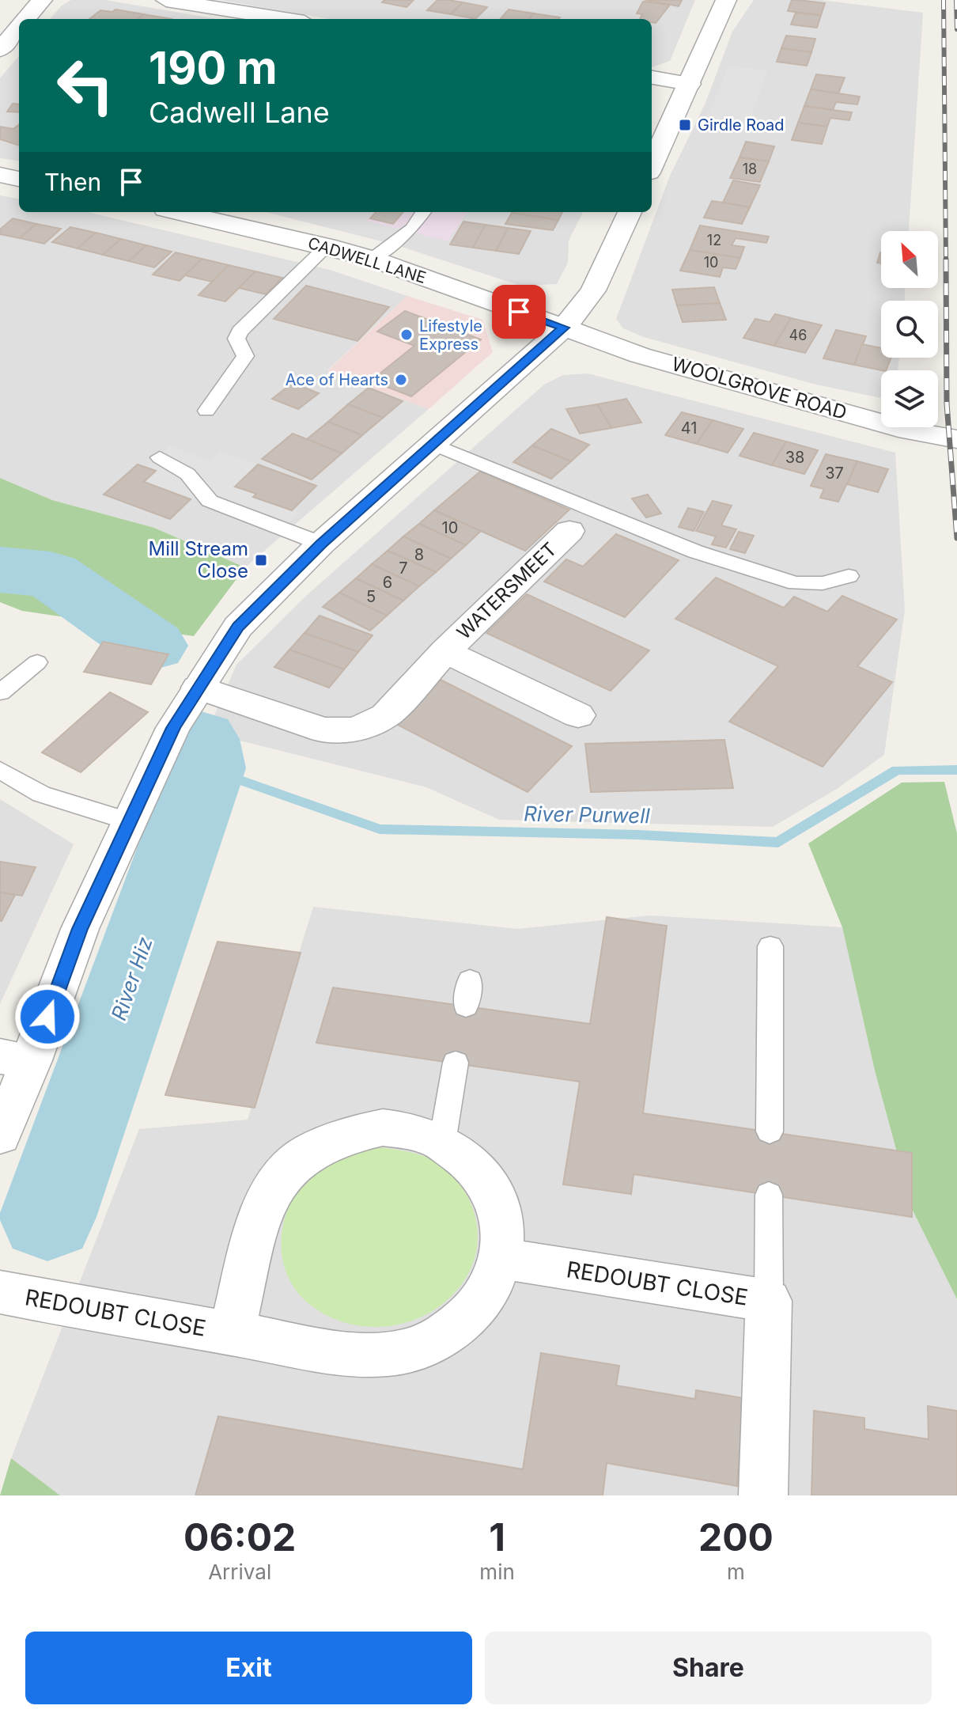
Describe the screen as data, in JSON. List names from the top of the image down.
{
  "streets": {
    "street": [
      "CADWELL LANE",
      "WOOLGROVE ROAD",
      "WATERSMEET",
      "REDOUBT CLOSE"
    ]
  },
  "crossings": [
    ["CADWELL LANE", "WOOLGROVE ROAD"]
  ],
  "water": ["River Purwell", "River Hiz"],
  "places": {
    "transit": ["Girdle Road", "Mill Stream Close"],
    "other": ["Lifestyle Express", "Ace of Hearts"]
  },
  "house_numbers": [
    "18",
    "12",
    "10",
    "46",
    "41",
    "38",
    "37",
    "10",
    "8",
    "7",
    "6",
    "5"
  ],
  "north": "top left",
  "page": {
    "turn": ["190 m", "Cadwell Lane"],
    "then": "Then",
    "eta": [
      "06:02",
      "Arrival",
      "1",
      "min",
      "200",
      "m"
    ],
    "buttons": ["Exit", "Share"]
  }
}
